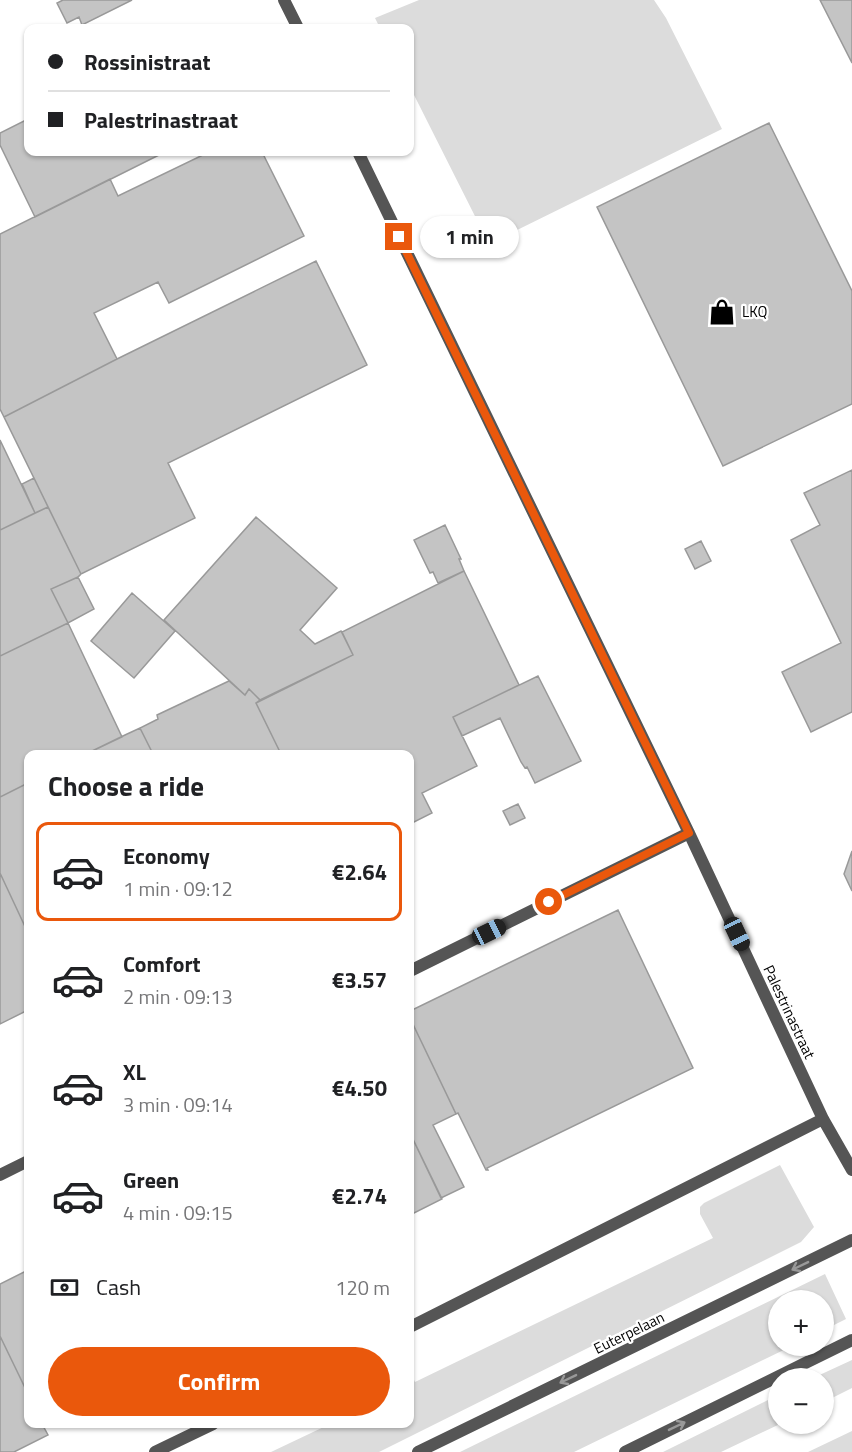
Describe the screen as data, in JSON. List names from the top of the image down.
{
  "streets": {
    "street": ["Palestrinastraat", "Euterpelaan"]
  },
  "places": {
    "shop": ["LKQ"]
  },
  "page": {
    "banner": ["Rossinistraat", "Palestrinastraat"],
    "bubble": "1 min",
    "heading": "Choose a ride",
    "list": [
      {
        "name": "Economy",
        "note": "1 min · 09:12",
        "value": "€2.64"
      },
      {
        "name": "Comfort",
        "note": "2 min · 09:13",
        "value": "€3.57"
      },
      {
        "name": "XL",
        "note": "3 min · 09:14",
        "value": "€4.50"
      },
      {
        "name": "Green",
        "note": "4 min · 09:15",
        "value": "€2.74"
      }
    ],
    "pay": ["Cash", "120 m"],
    "map_buttons": ["+", "−"],
    "buttons": "Confirm"
  }
}
